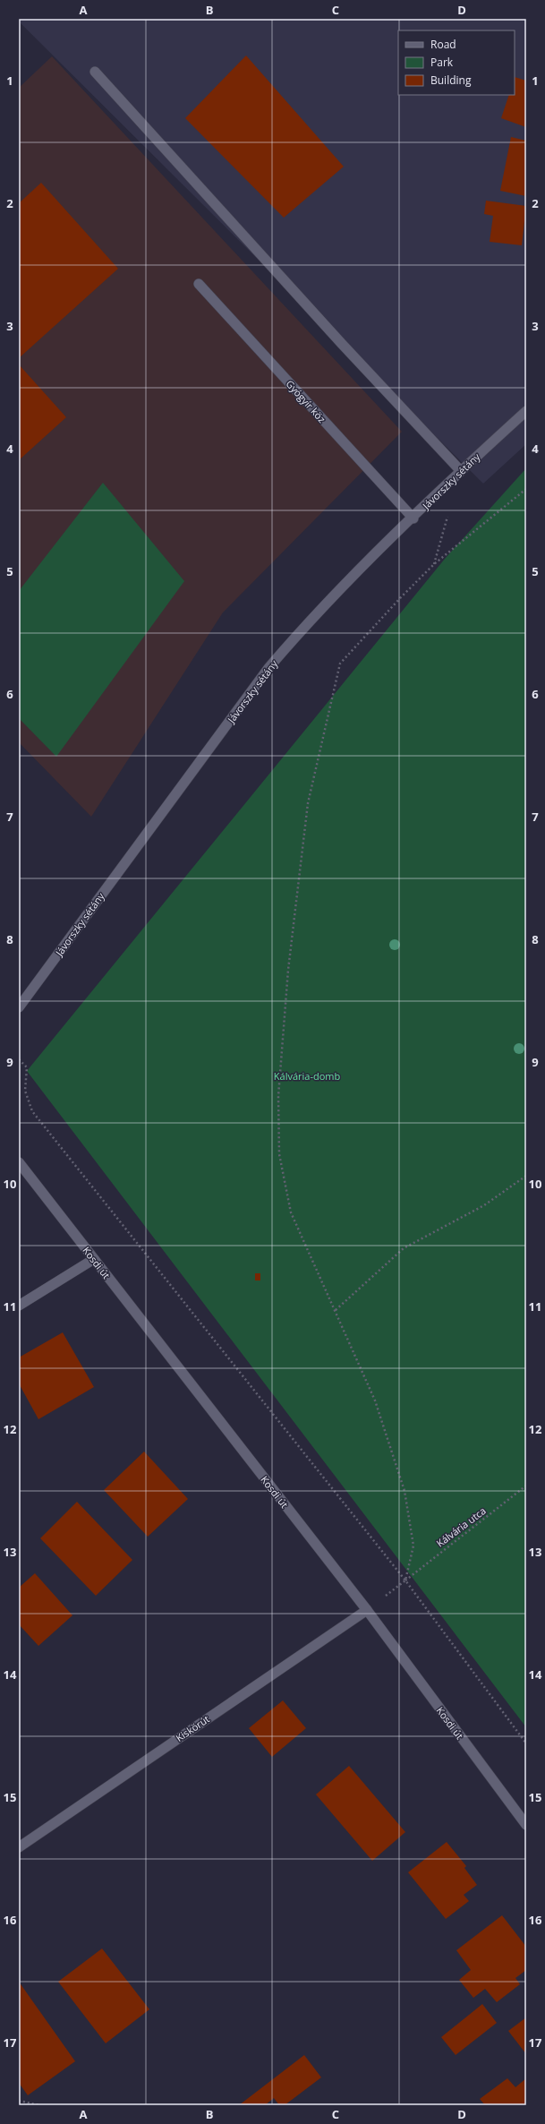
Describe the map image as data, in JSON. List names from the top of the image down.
{
  "streets": {
    "street": [
      "Gyógyír köz",
      "Jávorszky sétány",
      "Kosdi út",
      "Kiskörút"
    ],
    "path": ["Kálvária utca"]
  },
  "crossings": [
    ["Gyógyír köz", "Jávorszky sétány"],
    ["Kosdi út", "Kálvária utca"],
    ["Kosdi út", "Kiskörút"],
    ["Kálvária utca", "Kiskörút"]
  ],
  "parks": ["Kálvária-domb"],
  "legend": ["Road", "Park", "Building"],
  "grid": {
    "columns": [
      "A",
      "B",
      "C",
      "D"
    ],
    "rows": [
      "1",
      "2",
      "3",
      "4",
      "5",
      "6",
      "7",
      "8",
      "9",
      "10",
      "11",
      "12",
      "13",
      "14",
      "15",
      "16",
      "17"
    ]
  }
}
